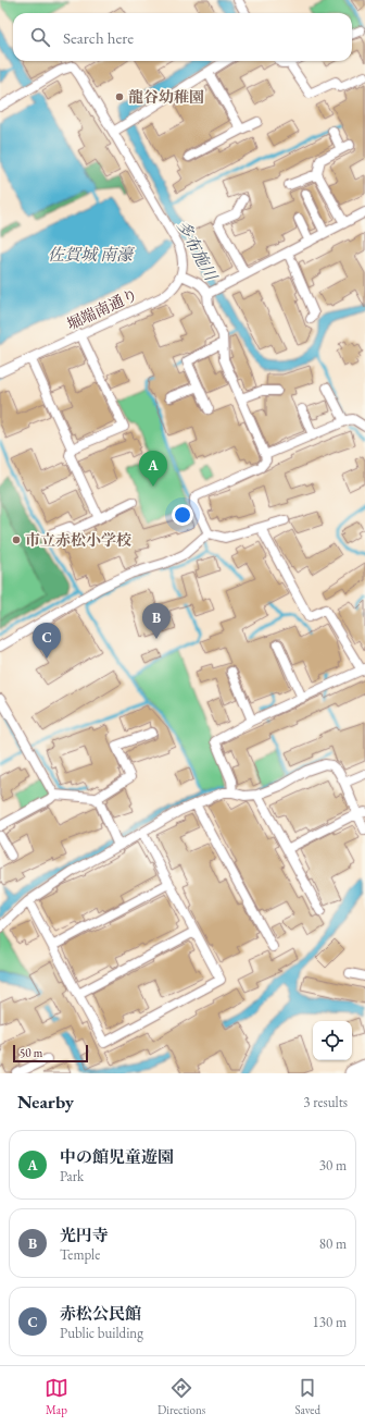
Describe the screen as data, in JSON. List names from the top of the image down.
{
  "streets": {
    "street": ["堀端南通り"]
  },
  "water": ["多布施川", "佐賀城 南濠"],
  "places": ["龍谷幼稚園", "市立赤松小学校"],
  "scale_bar": "50 m",
  "page": {
    "search": "Search here",
    "pins": ["A", "B", "C"],
    "scale": "50 m",
    "heading": ["Nearby", "3 results"],
    "list": [
      {
        "mark": "A",
        "name": "中の館児童遊園",
        "note": "Park",
        "value": "30 m"
      },
      {
        "mark": "B",
        "name": "光円寺",
        "note": "Temple",
        "value": "80 m"
      },
      {
        "mark": "C",
        "name": "赤松公民館",
        "note": "Public building",
        "value": "130 m"
      }
    ],
    "nav": ["Map", "Directions", "Saved"]
  }
}
